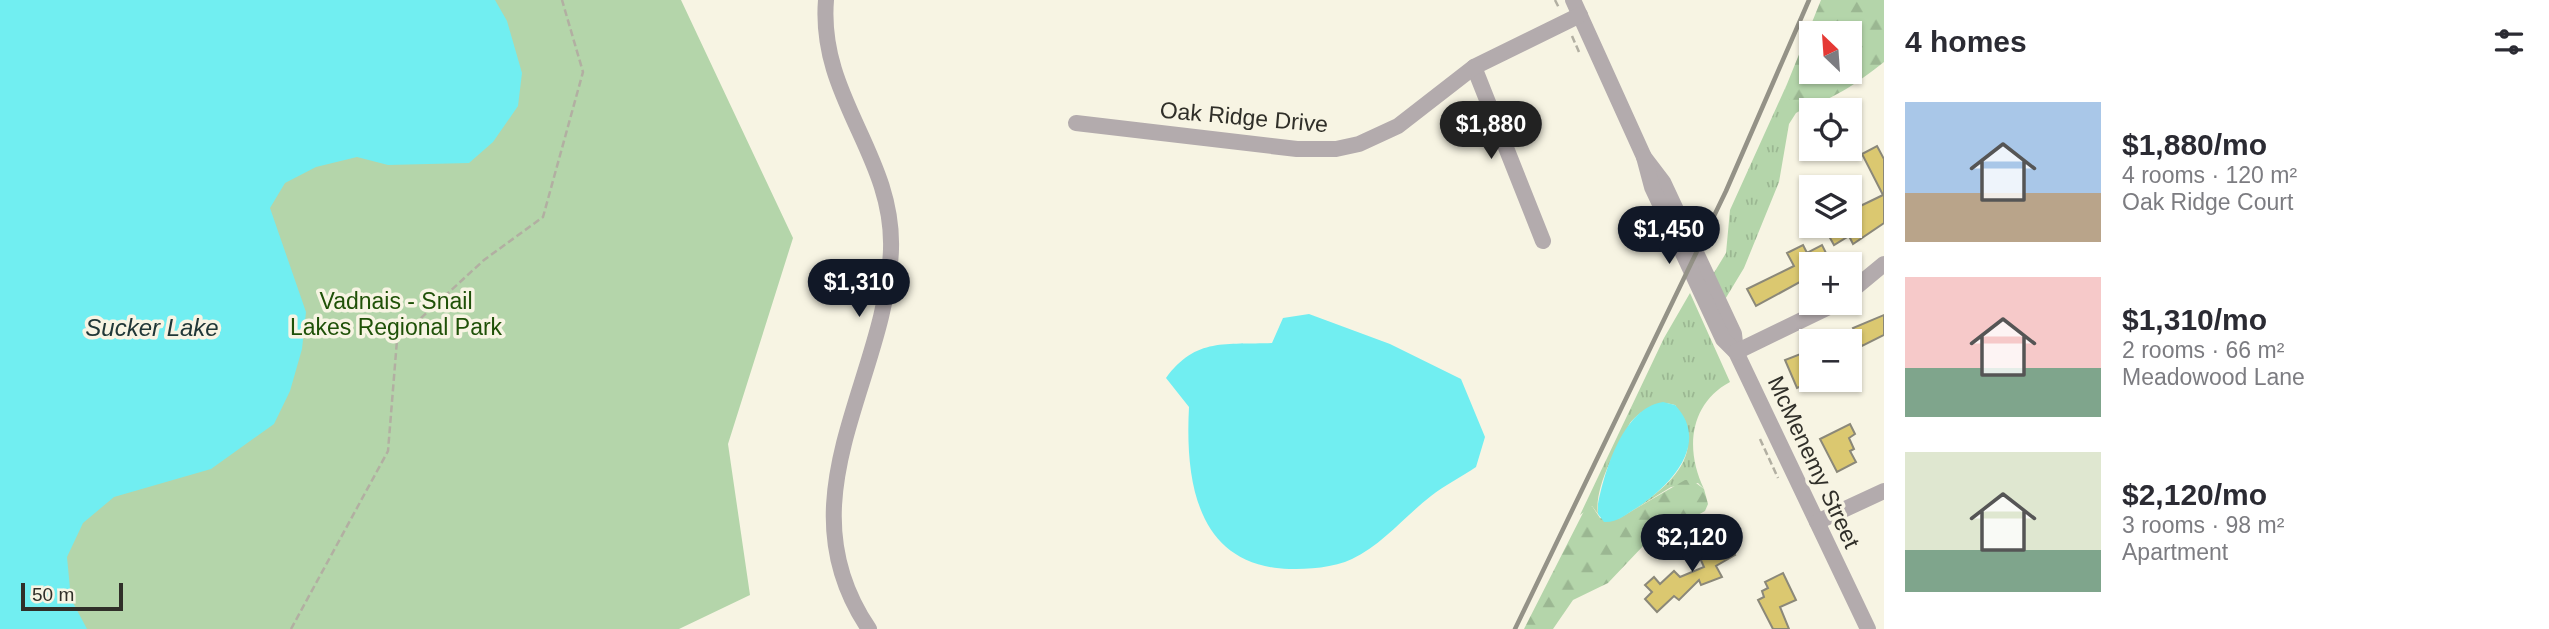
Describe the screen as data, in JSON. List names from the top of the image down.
{
  "streets": {
    "street": ["Oak Ridge Drive", "McMenemy Street"]
  },
  "crossings": [
    ["Oak Ridge Drive", "McMenemy Street"]
  ],
  "water": ["Sucker Lake"],
  "parks": ["Vadnais - Snail Lakes Regional Park"],
  "scale_bar": "50 m",
  "north": "top left",
  "page": {
    "heading": "4 homes",
    "map_buttons": ["+", "−"],
    "list": [
      {
        "name": "$1,880/mo",
        "note": "4 rooms · 120 m² · Oak Ridge Court"
      },
      {
        "name": "$1,310/mo",
        "note": "2 rooms · 66 m² · Meadowood Lane"
      },
      {
        "name": "$2,120/mo",
        "note": "3 rooms · 98 m² · Apartment"
      }
    ],
    "price": [
      "$1,880",
      "$1,450",
      "$1,310",
      "$2,120"
    ],
    "scale": "50 m"
  }
}
